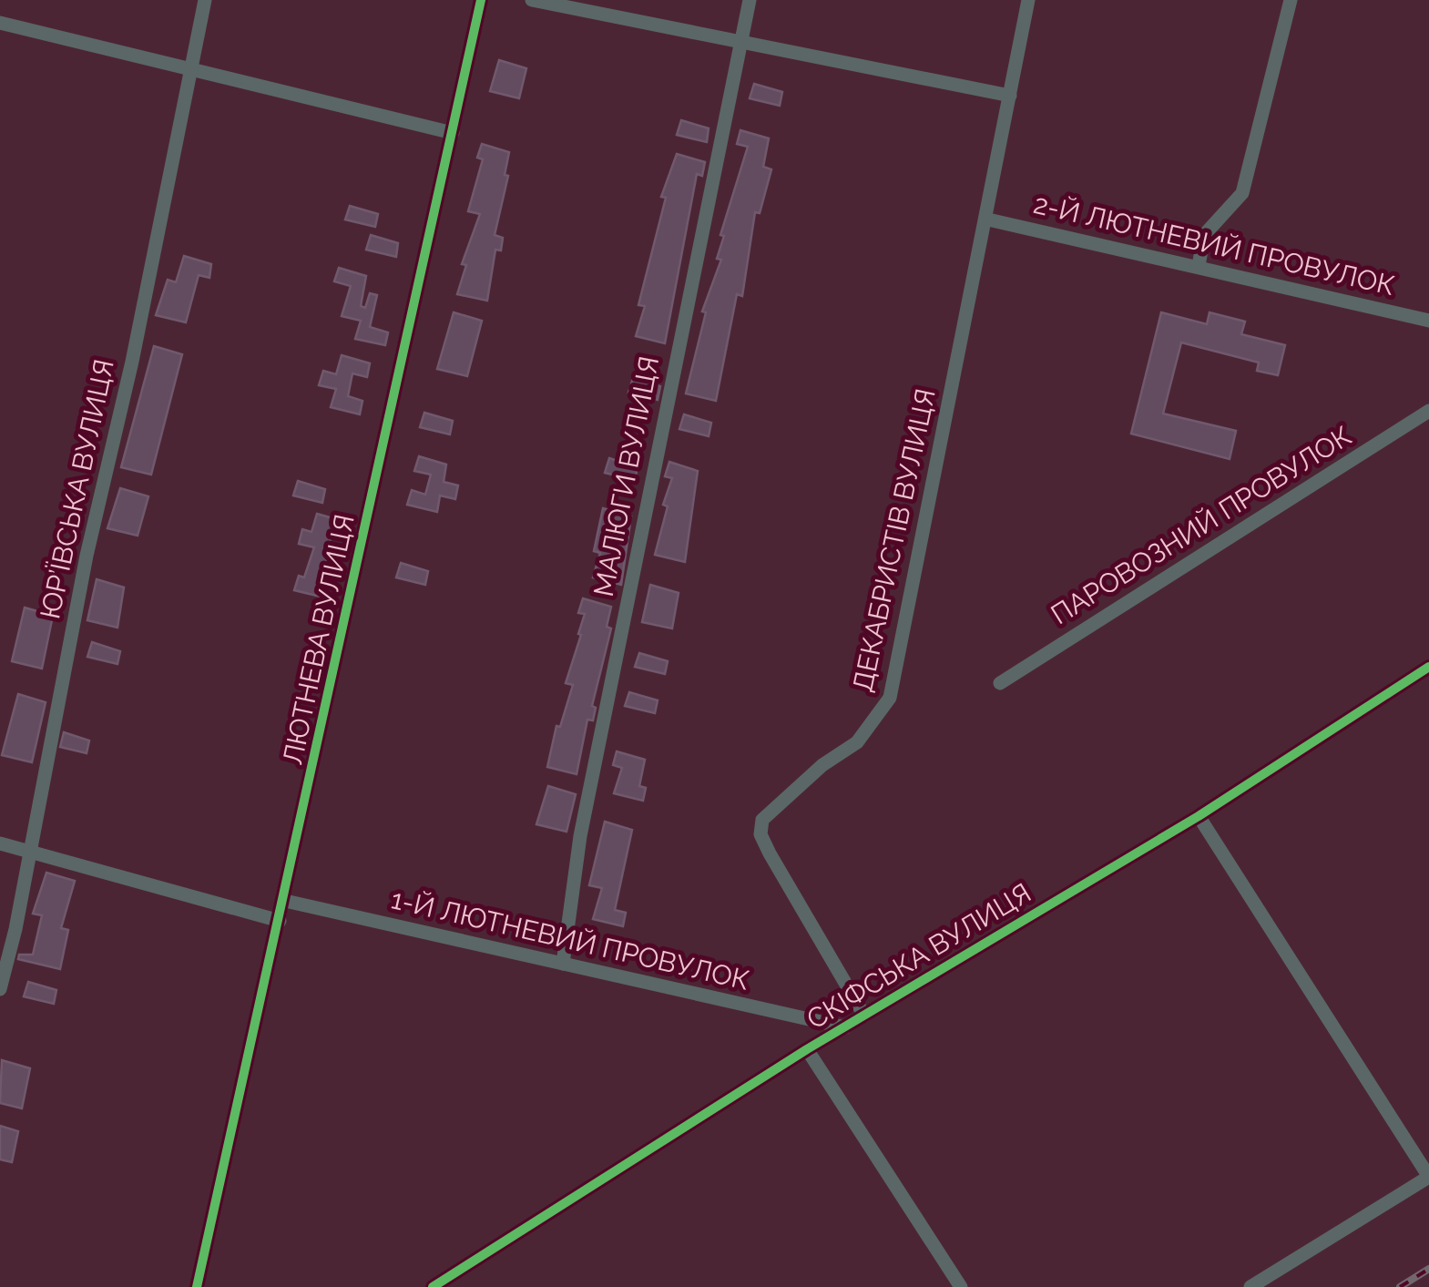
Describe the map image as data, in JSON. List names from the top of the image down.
{
  "streets": {
    "street": [
      "2-Й ЛЮТНЕВИЙ ПРОВУЛОК",
      "МАЛЮГИ ВУЛИЦЯ",
      "ЮР’ЇВСЬКА ВУЛИЦЯ",
      "ПАРОВОЗНИЙ ПРОВУЛОК",
      "ДЕКАБРИСТІВ ВУЛИЦЯ",
      "ЛЮТНЕВА ВУЛИЦЯ",
      "1-Й ЛЮТНЕВИЙ ПРОВУЛОК",
      "СКІФСЬКА ВУЛИЦЯ"
    ]
  },
  "crossings": [
    ["2-Й ЛЮТНЕВИЙ ПРОВУЛОК", "ДЕКАБРИСТІВ ВУЛИЦЯ"],
    ["МАЛЮГИ ВУЛИЦЯ", "1-Й ЛЮТНЕВИЙ ПРОВУЛОК"],
    ["ДЕКАБРИСТІВ ВУЛИЦЯ", "СКІФСЬКА ВУЛИЦЯ"],
    ["ЛЮТНЕВА ВУЛИЦЯ", "1-Й ЛЮТНЕВИЙ ПРОВУЛОК"],
    ["1-Й ЛЮТНЕВИЙ ПРОВУЛОК", "СКІФСЬКА ВУЛИЦЯ"]
  ]
}
